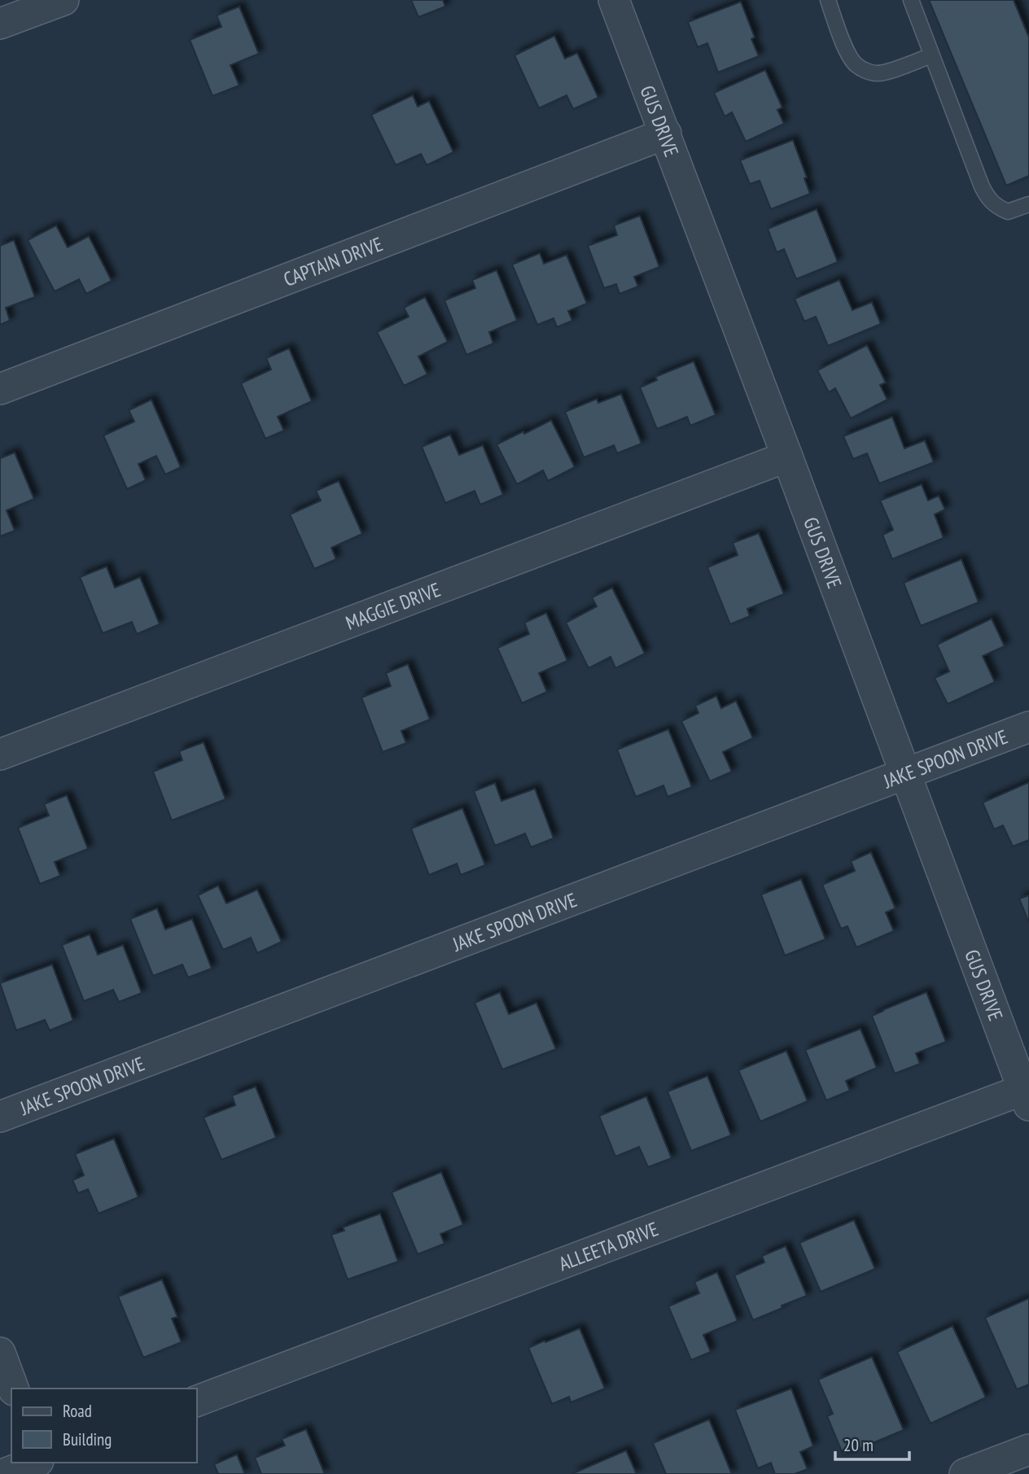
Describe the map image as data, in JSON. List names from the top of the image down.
{
  "streets": {
    "street": [
      "GUS DRIVE",
      "CAPTAIN DRIVE",
      "MAGGIE DRIVE",
      "JAKE SPOON DRIVE",
      "ALLEETA DRIVE"
    ]
  },
  "crossings": [
    ["GUS DRIVE", "CAPTAIN DRIVE"],
    ["GUS DRIVE", "MAGGIE DRIVE"],
    ["GUS DRIVE", "JAKE SPOON DRIVE"],
    ["GUS DRIVE", "ALLEETA DRIVE"]
  ],
  "legend": ["Road", "Building"],
  "scale_bar": "20 m"
}
